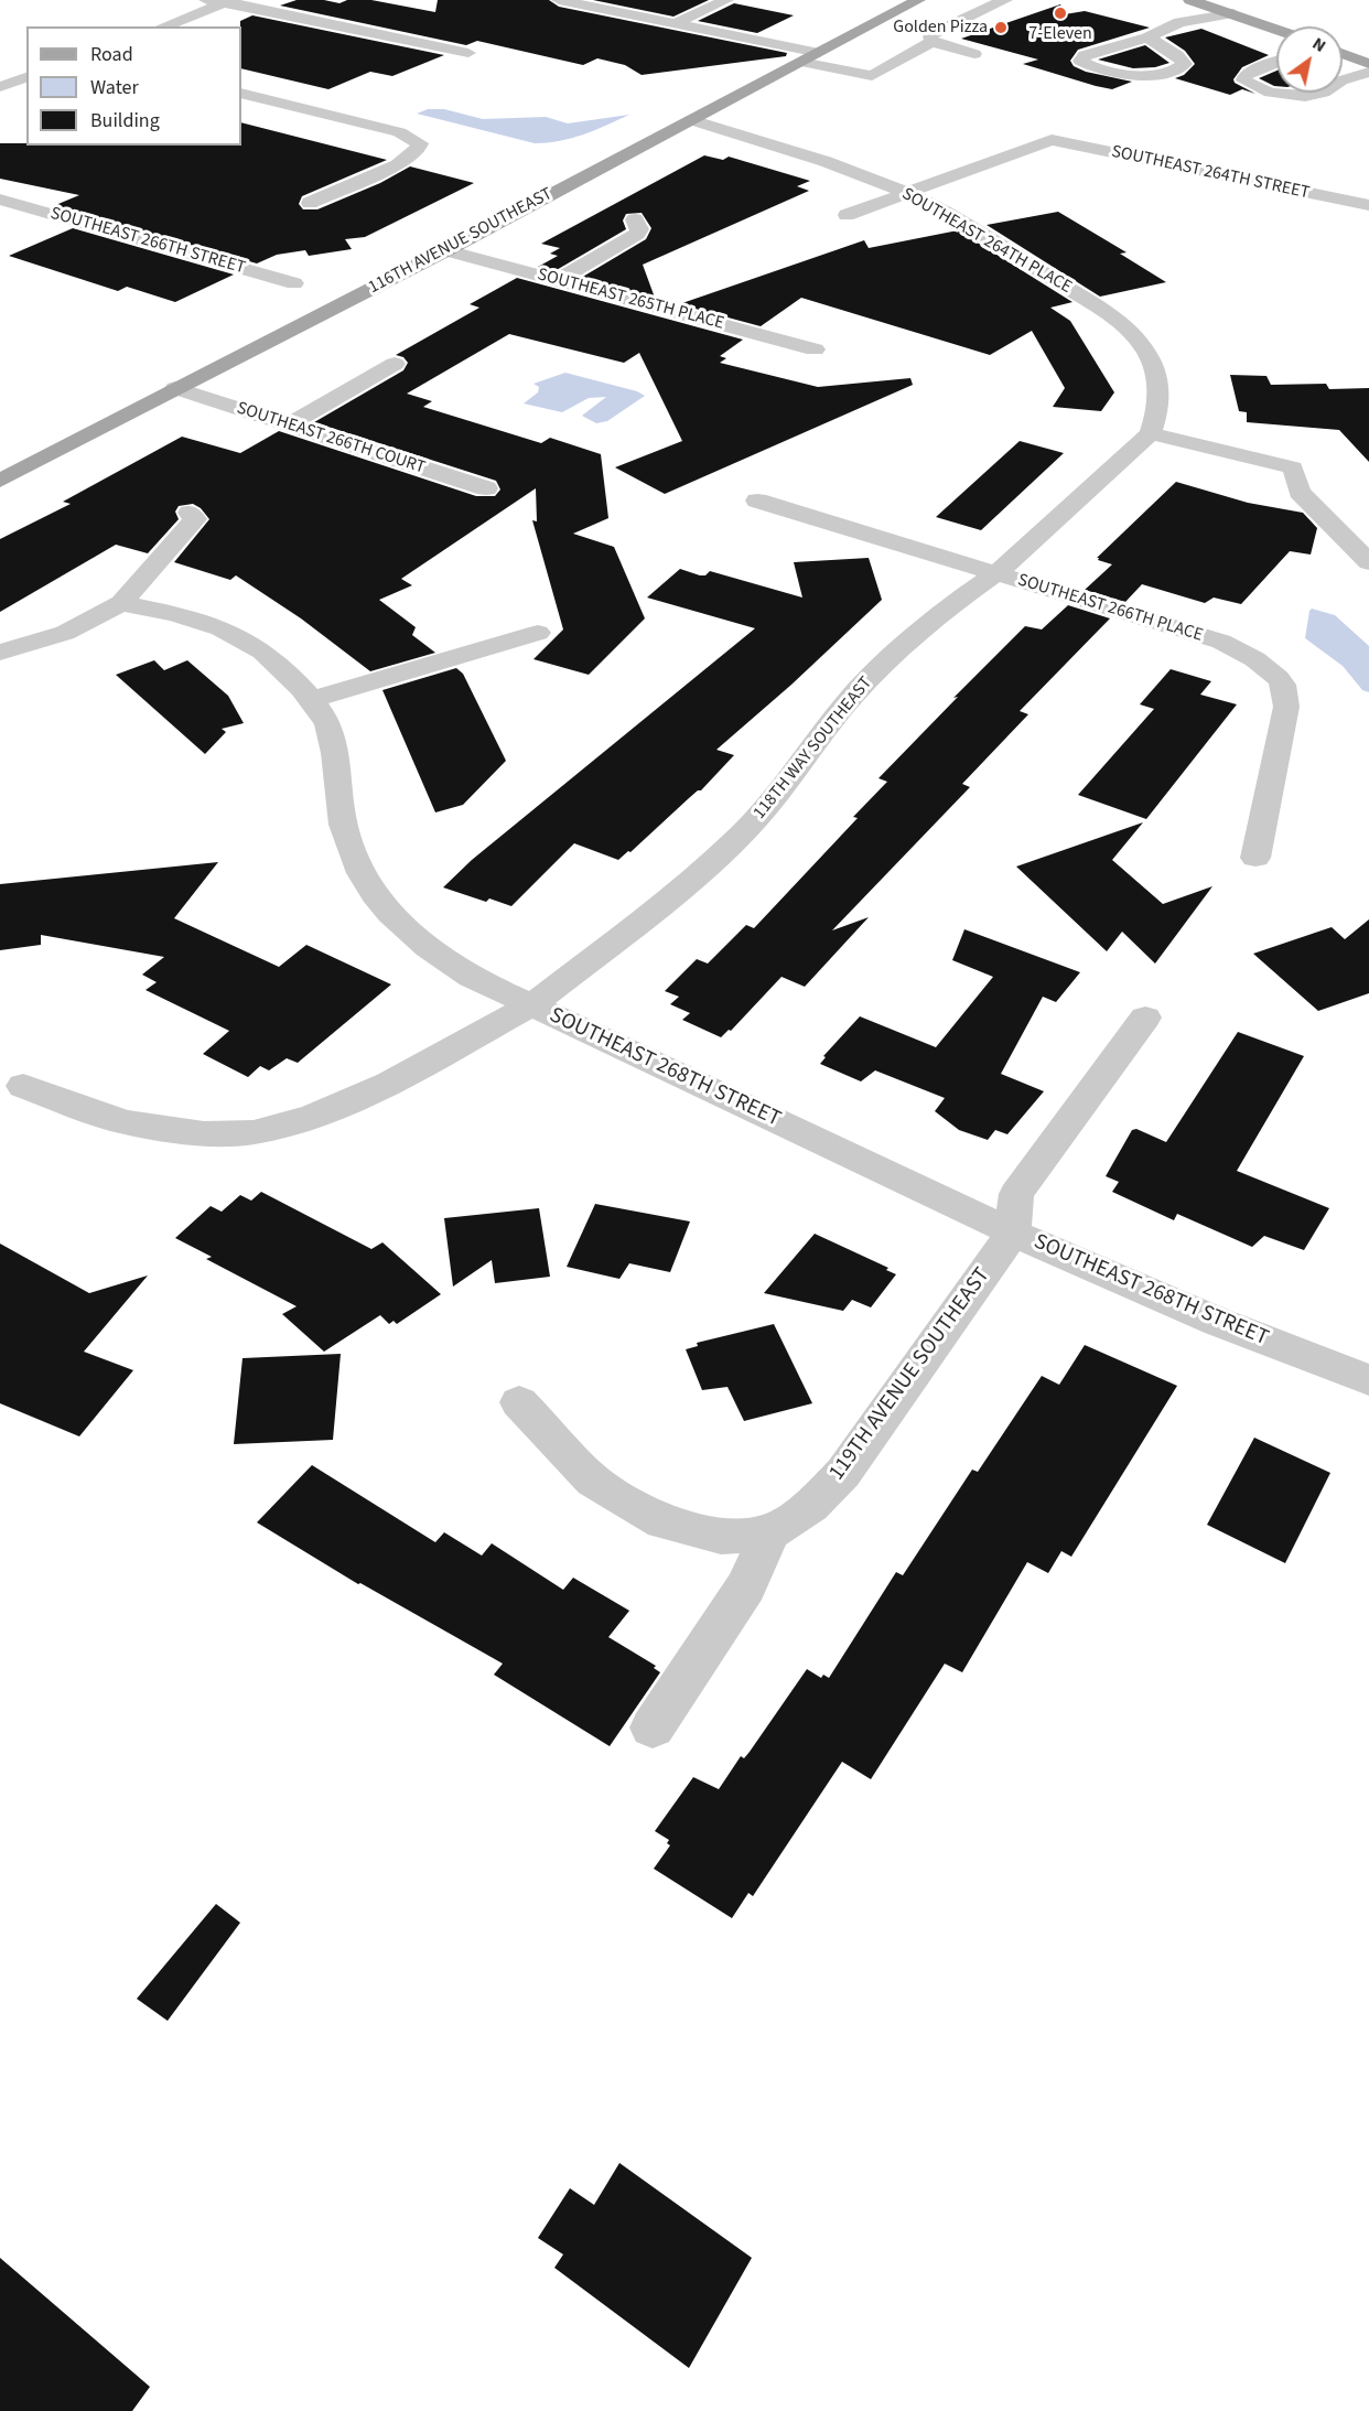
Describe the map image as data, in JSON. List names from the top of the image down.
{
  "streets": {
    "main road": ["116TH AVENUE SOUTHEAST"],
    "street": [
      "SOUTHEAST 264TH STREET",
      "SOUTHEAST 266TH STREET",
      "SOUTHEAST 264TH PLACE",
      "SOUTHEAST 265TH PLACE",
      "SOUTHEAST 266TH COURT",
      "SOUTHEAST 266TH PLACE",
      "118TH WAY SOUTHEAST",
      "SOUTHEAST 268TH STREET",
      "119TH AVENUE SOUTHEAST"
    ]
  },
  "crossings": [
    ["SOUTHEAST 264TH STREET", "SOUTHEAST 264TH PLACE"],
    ["116TH AVENUE SOUTHEAST", "SOUTHEAST 264TH PLACE"],
    ["116TH AVENUE SOUTHEAST", "SOUTHEAST 265TH PLACE"],
    ["116TH AVENUE SOUTHEAST", "SOUTHEAST 266TH COURT"],
    ["SOUTHEAST 264TH PLACE", "118TH WAY SOUTHEAST"],
    ["SOUTHEAST 266TH PLACE", "118TH WAY SOUTHEAST"],
    ["118TH WAY SOUTHEAST", "SOUTHEAST 268TH STREET"],
    ["SOUTHEAST 268TH STREET", "119TH AVENUE SOUTHEAST"]
  ],
  "places": ["7-Eleven", "Golden Pizza"],
  "legend": ["Road", "Water", "Building"],
  "north": "top right"
}
